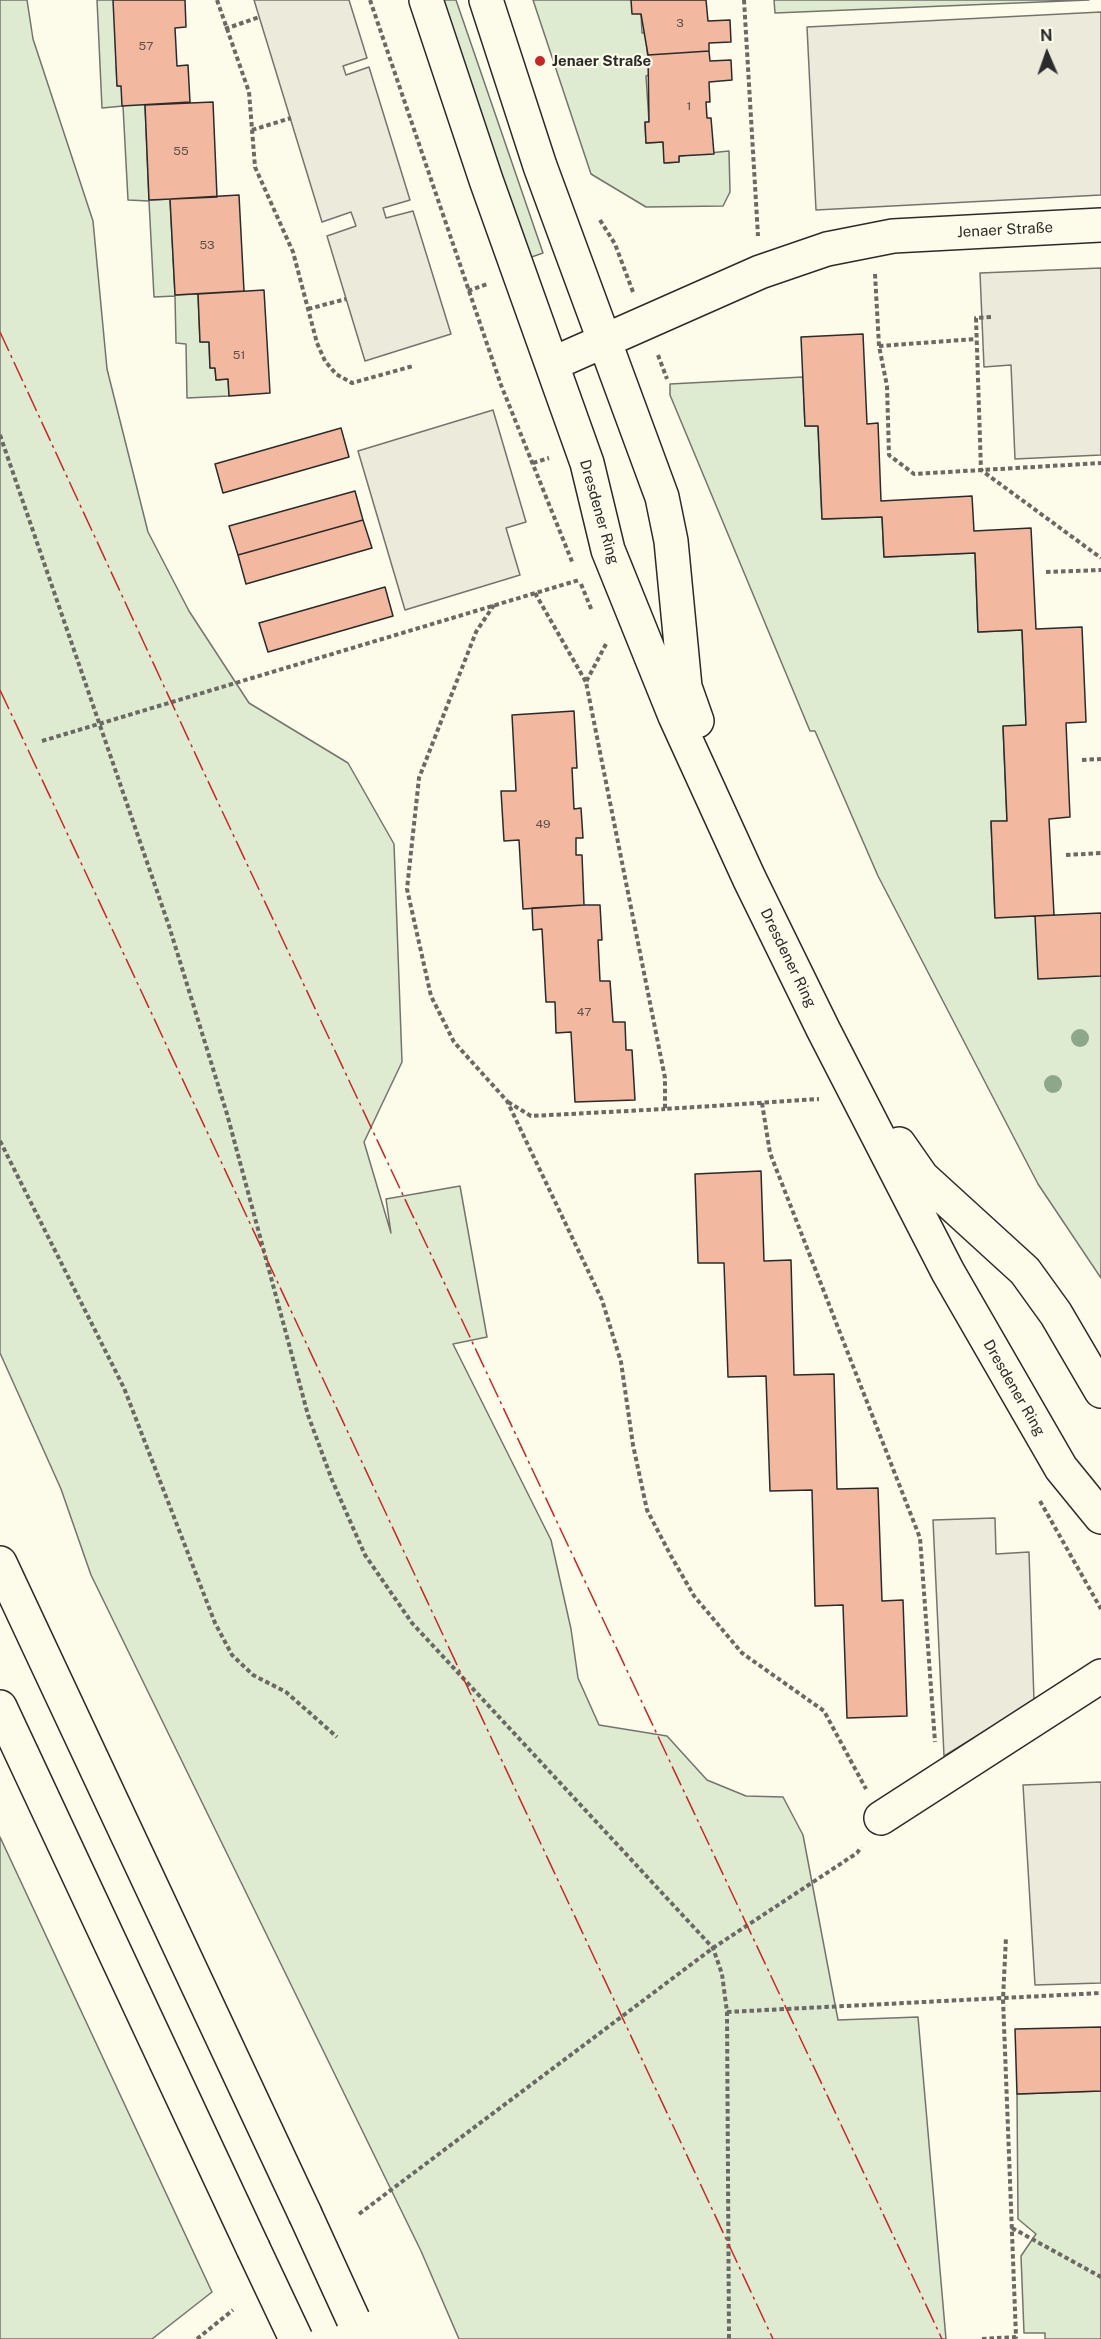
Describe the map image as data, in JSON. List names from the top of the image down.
{
  "streets": {
    "main road": ["Jenaer Straße", "Dresdener Ring"]
  },
  "crossings": [
    ["Jenaer Straße", "Dresdener Ring"]
  ],
  "places": ["Jenaer Straße"],
  "house_numbers": [
    "3",
    "57",
    "1",
    "55",
    "53",
    "51",
    "49",
    "47"
  ],
  "north": "top"
}
